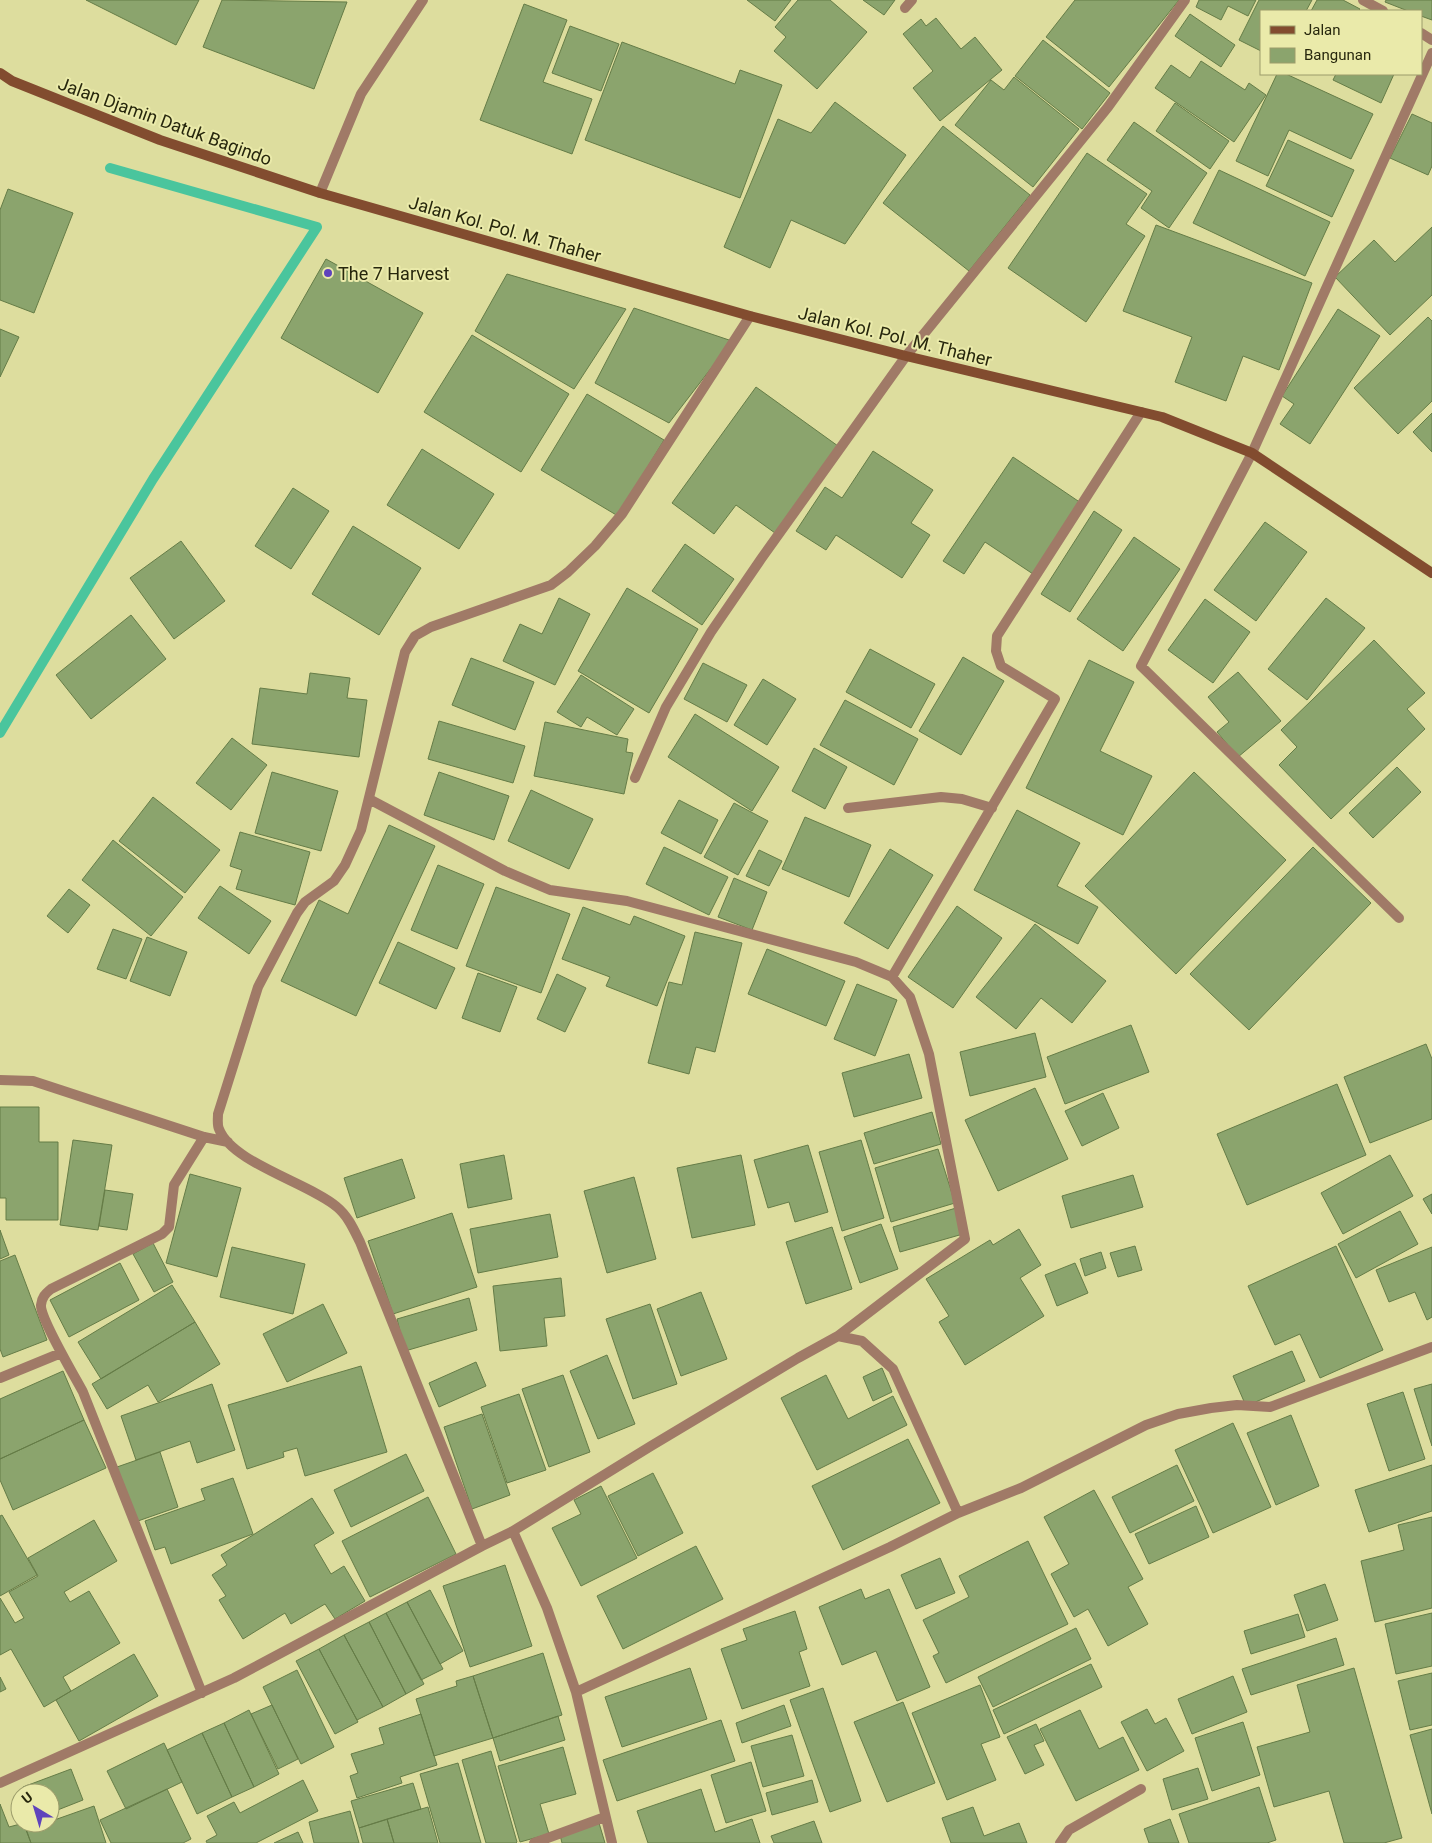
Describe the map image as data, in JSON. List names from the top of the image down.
{
  "streets": {
    "street": ["Jalan Djamin Datuk Bagindo", "Jalan Kol. Pol. M. Thaher"]
  },
  "crossings": [
    ["Jalan Djamin Datuk Bagindo", "Jalan Kol. Pol. M. Thaher"]
  ],
  "places": ["The 7 Harvest"],
  "legend": ["Jalan", "Bangunan"],
  "north": "top left"
}
